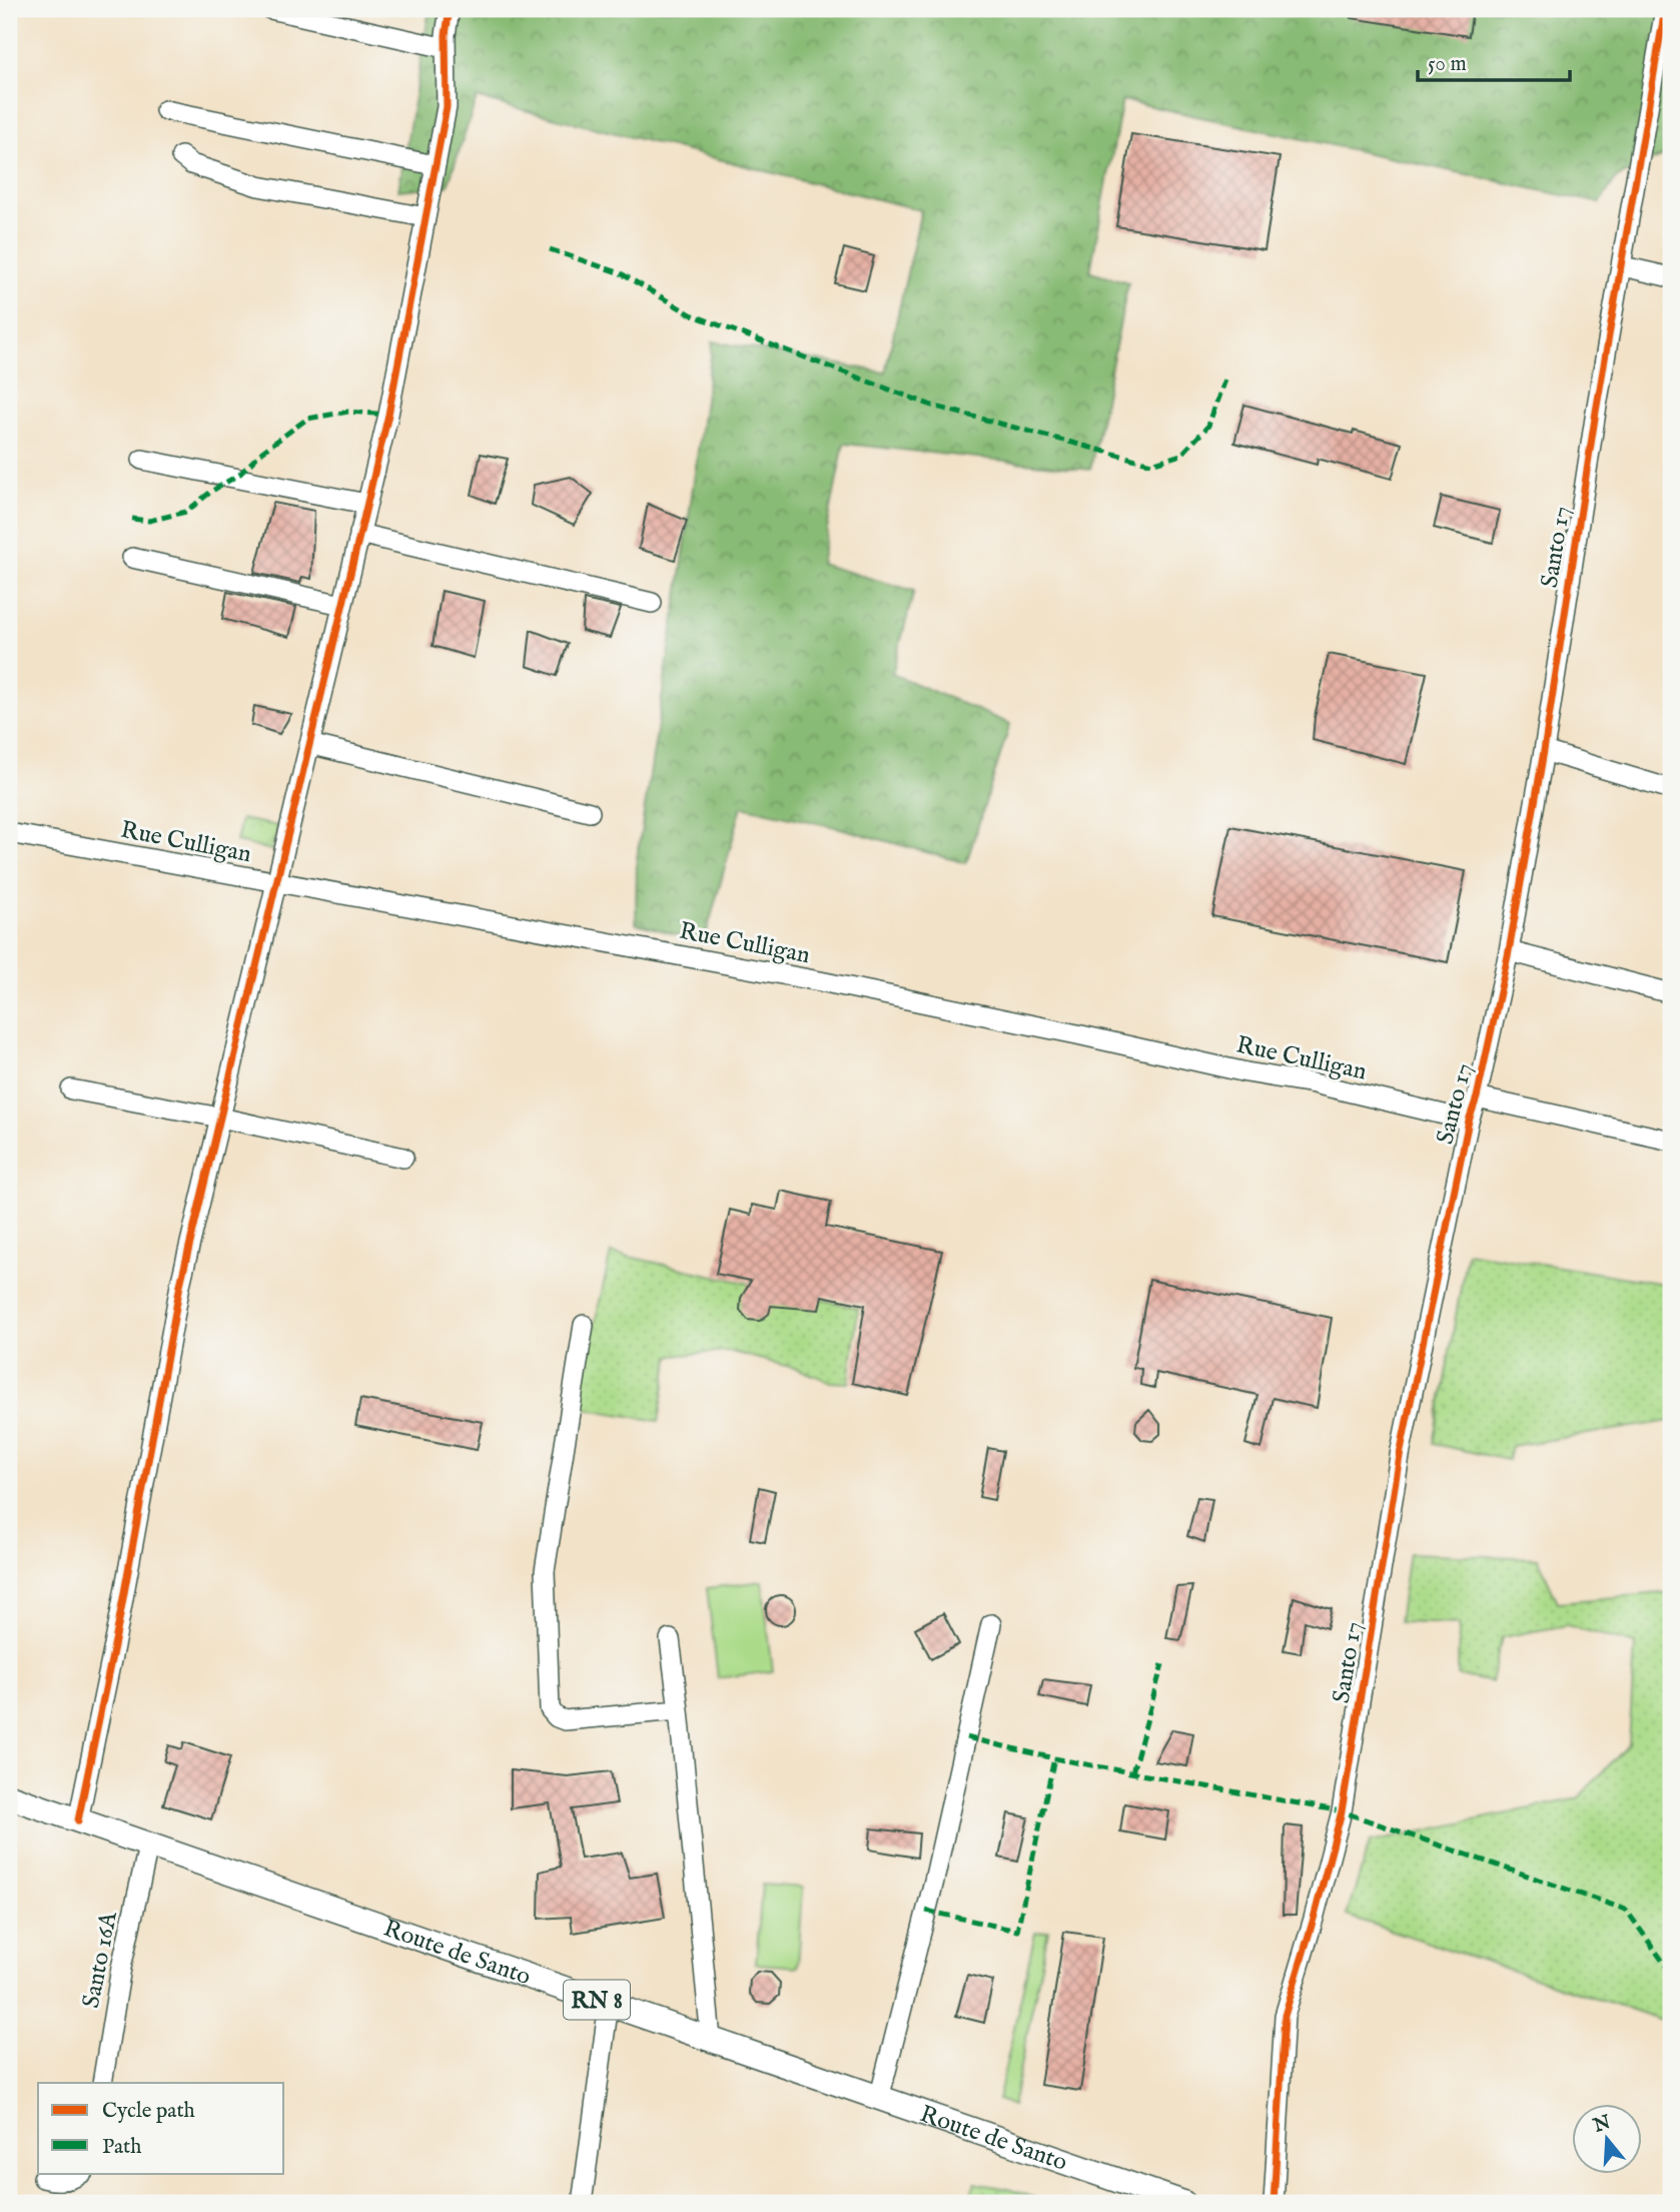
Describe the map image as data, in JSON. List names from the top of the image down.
{
  "streets": {
    "main road": ["Route de Santo", "RN 8"],
    "street": ["Santo 17", "Rue Culligan", "Santo 16A"]
  },
  "crossings": [
    ["Santo 17", "Rue Culligan"],
    ["Route de Santo", "Santo 16A"]
  ],
  "legend": ["Cycle path", "Path"],
  "scale_bar": "50 m",
  "north": "top"
}
